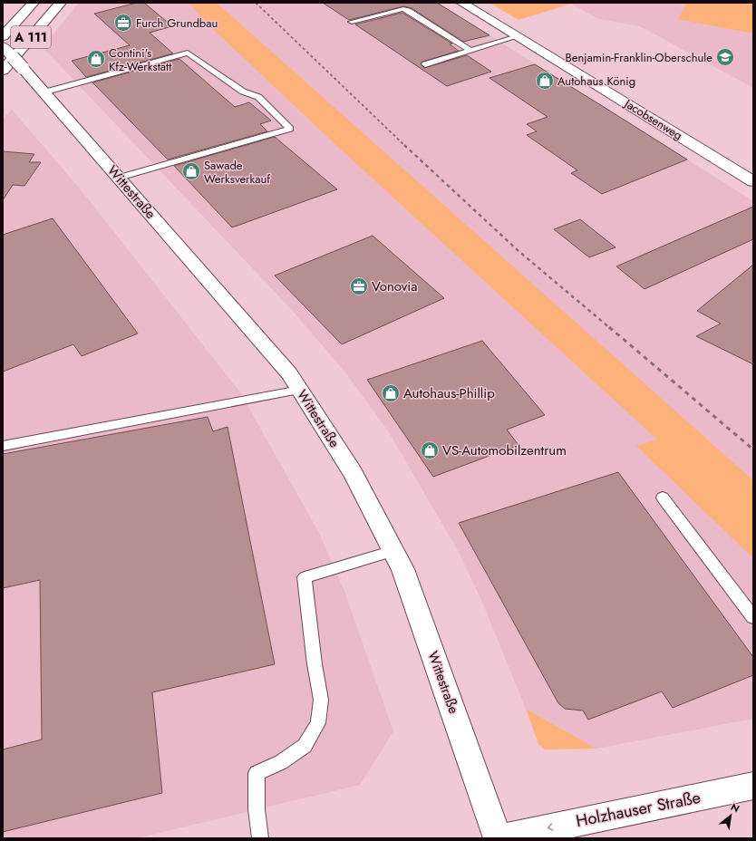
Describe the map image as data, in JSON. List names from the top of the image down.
{
  "streets": {
    "main road": [
      "A 111",
      "Jacobsenweg",
      "Wittestraße",
      "Holzhauser Straße"
    ]
  },
  "one_way": ["Holzhauser Straße"],
  "places": {
    "office": ["Furch Grundbau", "Vonovia"],
    "school or university": ["Benjamin-Franklin-Oberschule"],
    "shop": [
      "Contini's Kfz-Werkstatt",
      "Autohaus König",
      "Sawade Werksverkauf",
      "Autohaus-Phillip",
      "VS-Automobilzentrum"
    ]
  },
  "north": "top right"
}
